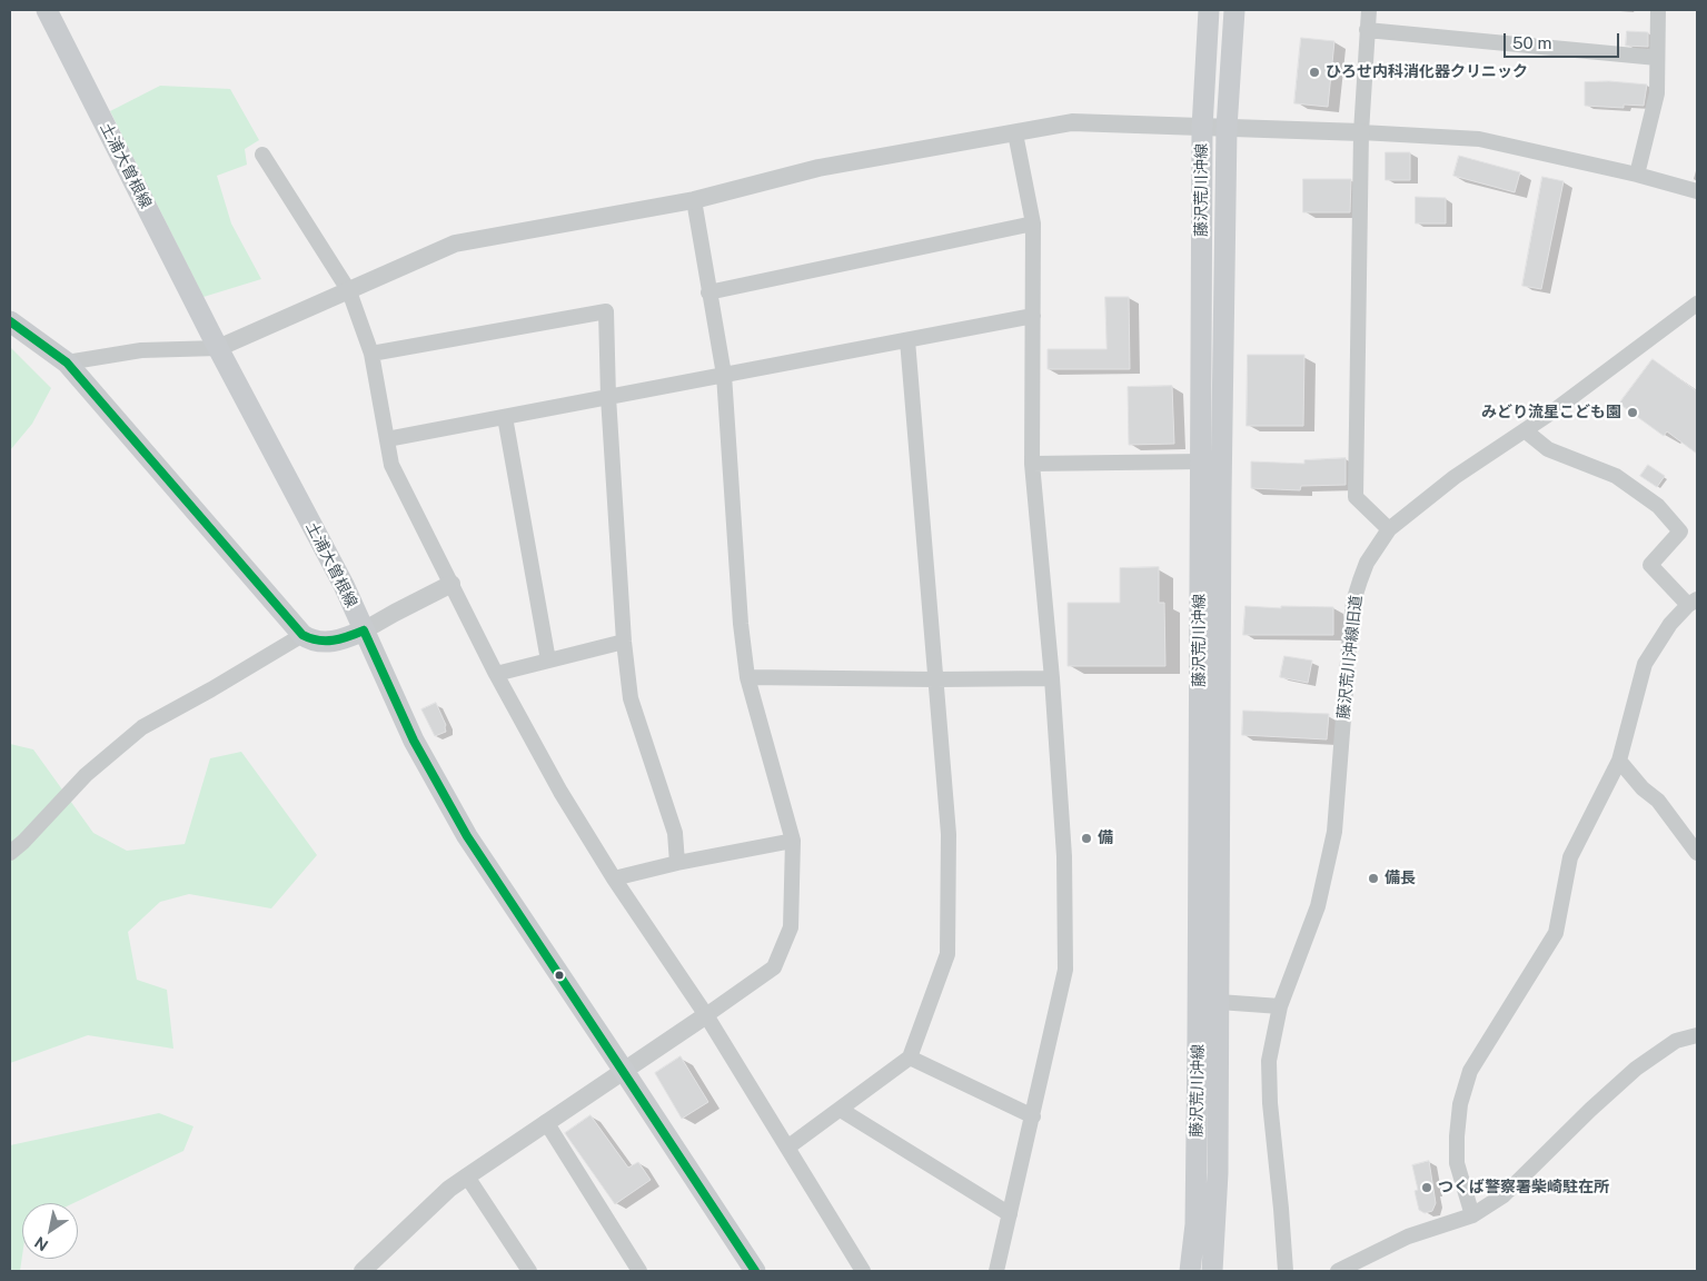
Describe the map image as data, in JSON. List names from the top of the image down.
{
  "streets": {
    "main road": ["土浦大曽根線", "藤沢荒川沖線"],
    "street": ["藤沢荒川沖線旧道"]
  },
  "places": [
    "ひろせ内科消化器クリニック",
    "みどり流星こども園",
    "備",
    "備長",
    "つくば警察署柴崎駐在所"
  ],
  "scale_bar": "50 m",
  "north": "bottom left"
}
